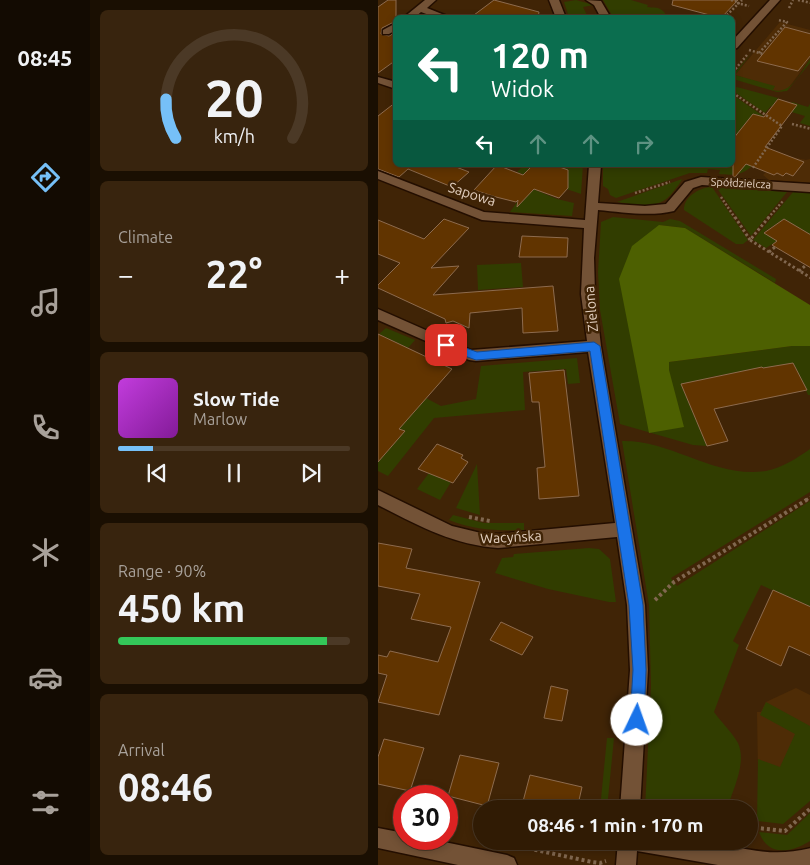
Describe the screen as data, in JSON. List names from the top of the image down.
{
  "streets": {
    "street": [
      "Spółdzielcza",
      "Sapowa",
      "Zielona",
      "Wacyńska"
    ]
  },
  "crossings": [
    ["Spółdzielcza", "Zielona"],
    ["Sapowa", "Zielona"],
    ["Zielona", "Wacyńska"]
  ],
  "page": {
    "tabs": "08:45",
    "turn": ["120 m", "Widok"],
    "tile": [
      "Climate",
      ["Range · 90%", "450 km"],
      ["Arrival", "08:46"]
    ],
    "heat": ["−", "22°", "+"],
    "song": ["Slow Tide", "Marlow"],
    "limit": "30",
    "trip": "08:46 · 1 min · 170 m",
    "gauge": ["20", "km/h"]
  }
}
